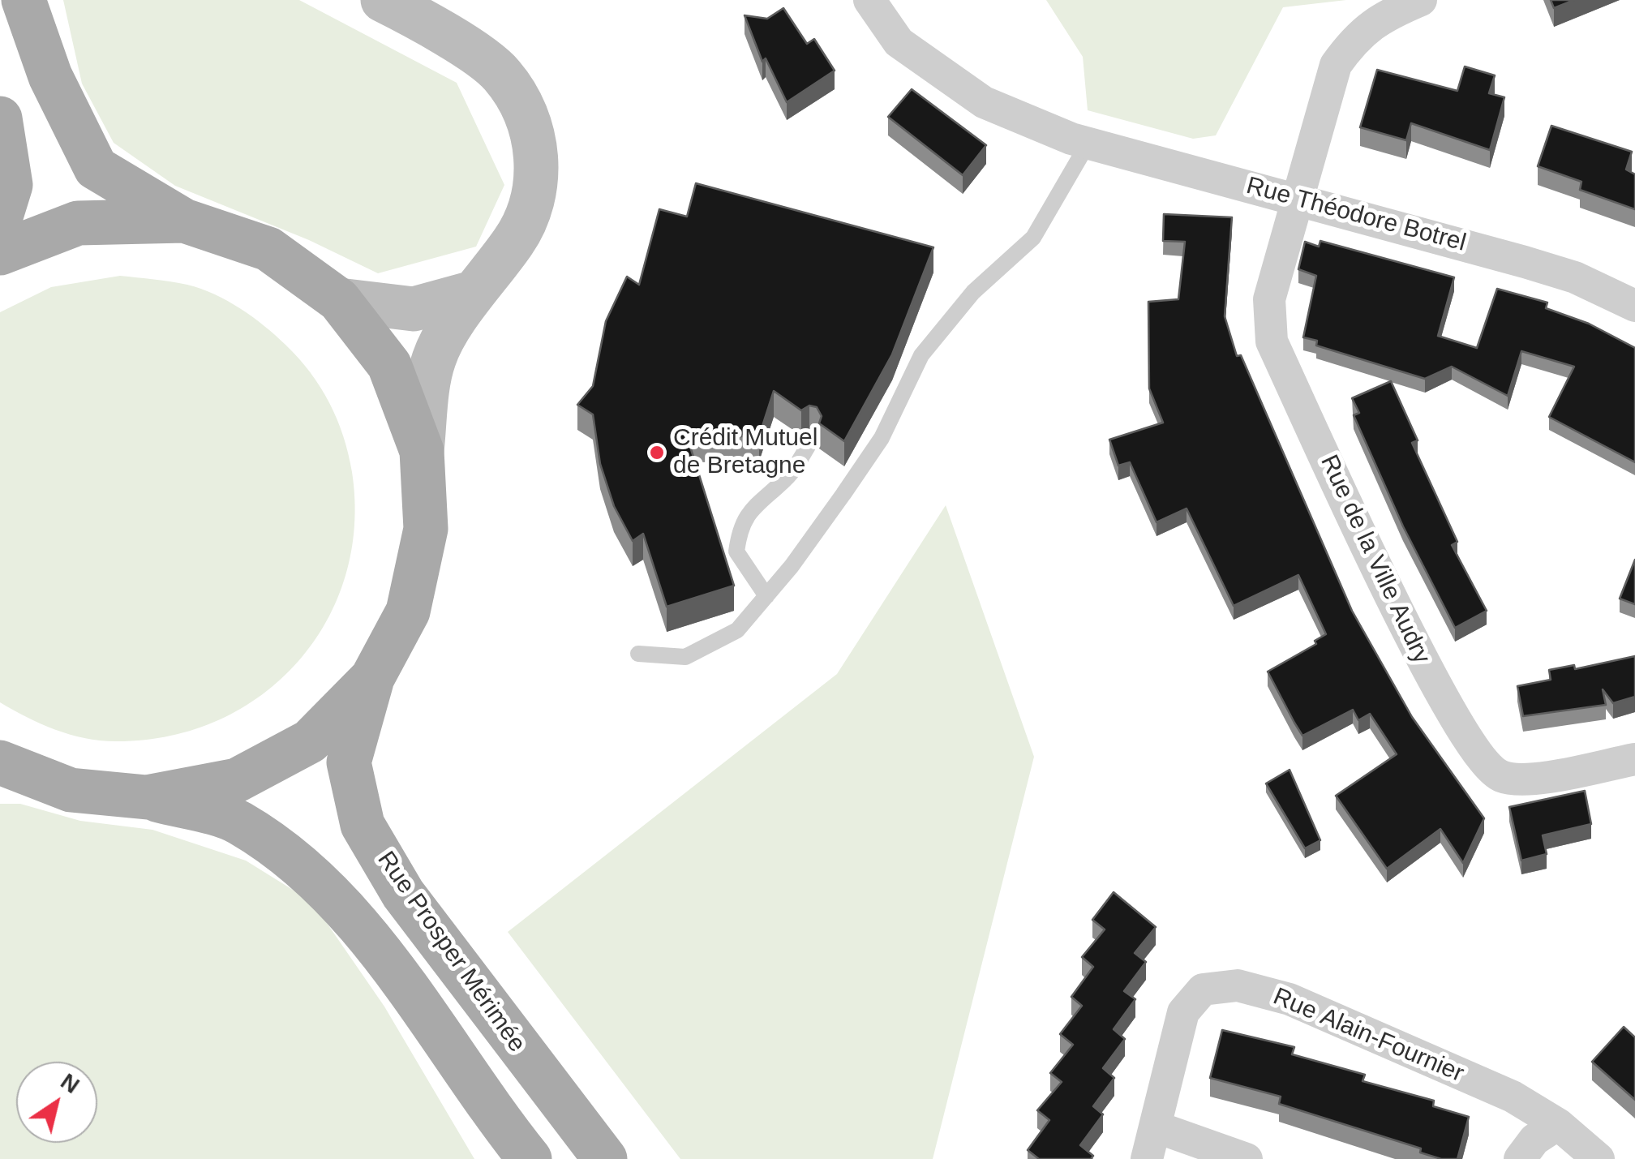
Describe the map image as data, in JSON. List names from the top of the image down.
{
  "streets": {
    "main road": ["Rue Prosper Mérimée"],
    "street": ["Rue Théodore Botrel", "Rue de la Ville Audry", "Rue Alain-Fournier"]
  },
  "crossings": [
    ["Rue Théodore Botrel", "Rue de la Ville Audry"]
  ],
  "places": ["Crédit Mutuel de Bretagne"],
  "north": "top right"
}
